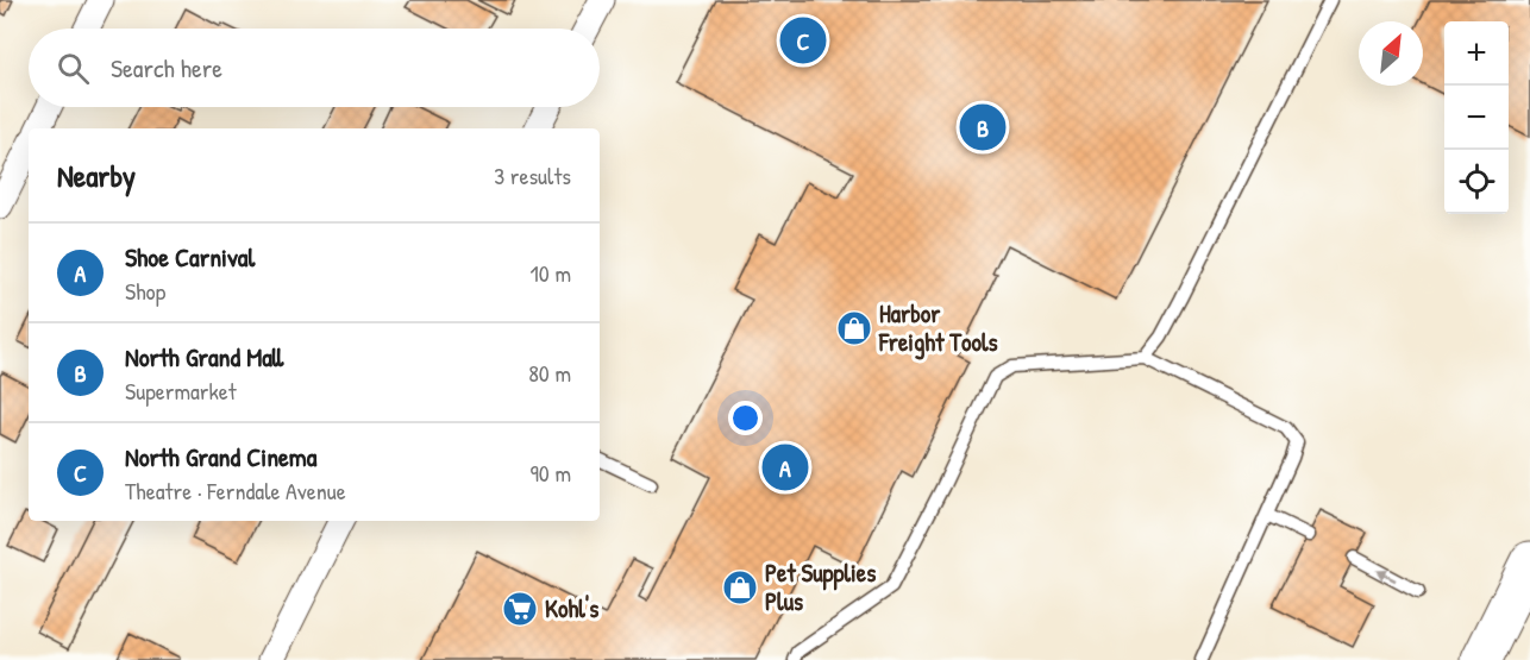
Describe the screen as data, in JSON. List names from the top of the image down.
{
  "places": {
    "shop": ["Harbor Freight Tools", "Pet Supplies Plus"],
    "supermarket": ["Kohl's"]
  },
  "north": "top right",
  "page": {
    "pins": ["C", "B", "A"],
    "map_buttons": ["+", "−"],
    "search": "Search here",
    "heading": ["Nearby", "3 results"],
    "list": [
      {
        "mark": "A",
        "name": "Shoe Carnival",
        "note": "Shop",
        "value": "10 m"
      },
      {
        "mark": "B",
        "name": "North Grand Mall",
        "note": "Supermarket",
        "value": "80 m"
      },
      {
        "mark": "C",
        "name": "North Grand Cinema",
        "note": "Theatre · Ferndale Avenue",
        "value": "90 m"
      }
    ]
  }
}
